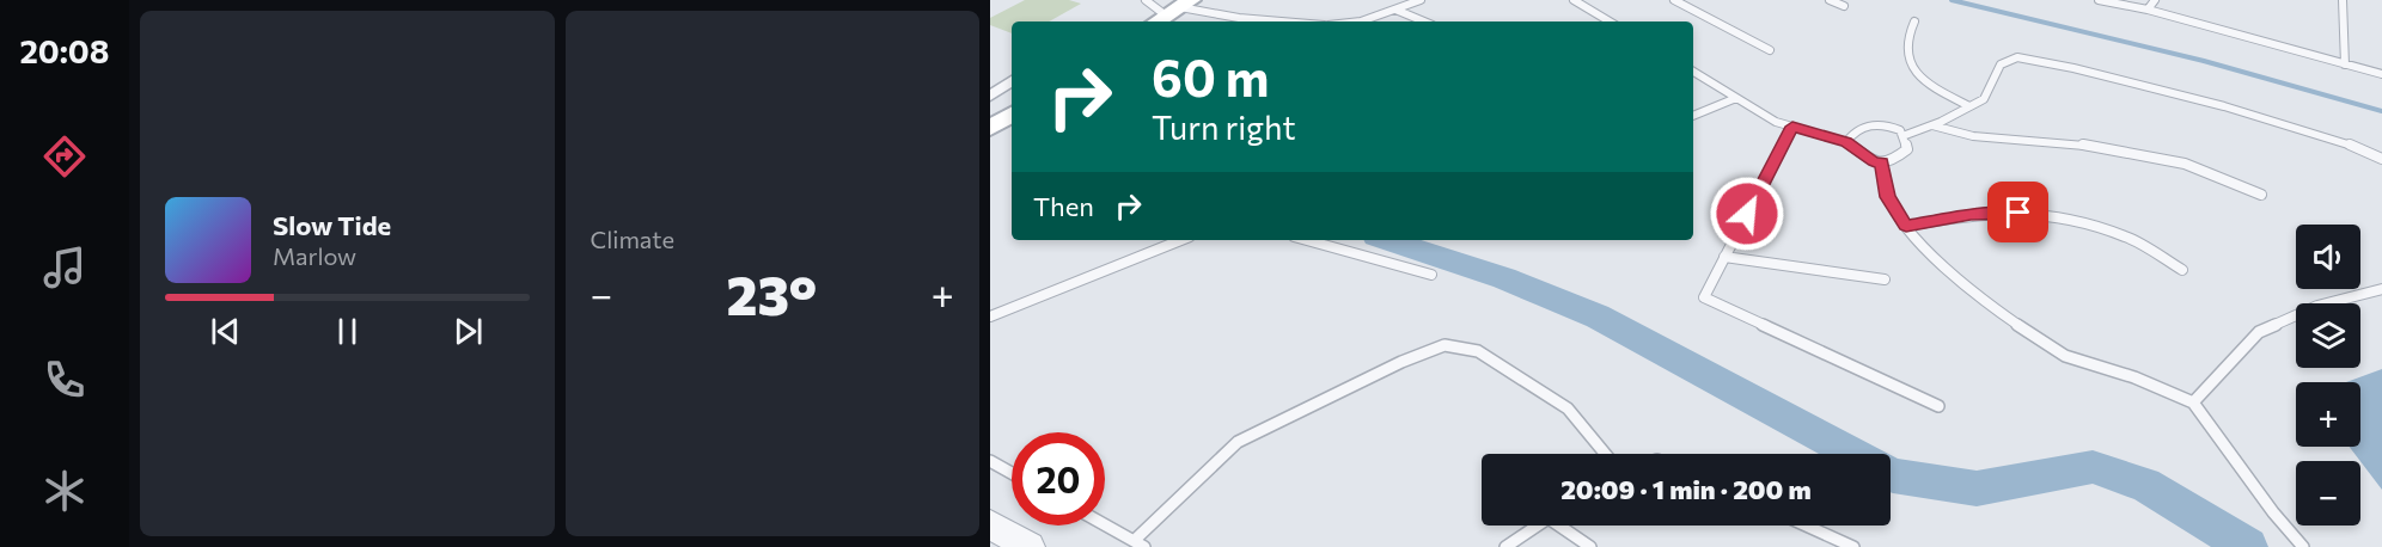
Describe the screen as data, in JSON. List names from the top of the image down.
{
  "page": {
    "tabs": "20:08",
    "tile": "Climate",
    "turn": ["60 m", "Turn right"],
    "then": "Then",
    "song": ["Slow Tide", "Marlow"],
    "map_buttons": ["+", "−"],
    "heat": ["−", "23°", "+"],
    "limit": "20",
    "trip": "20:09 · 1 min · 200 m"
  }
}
